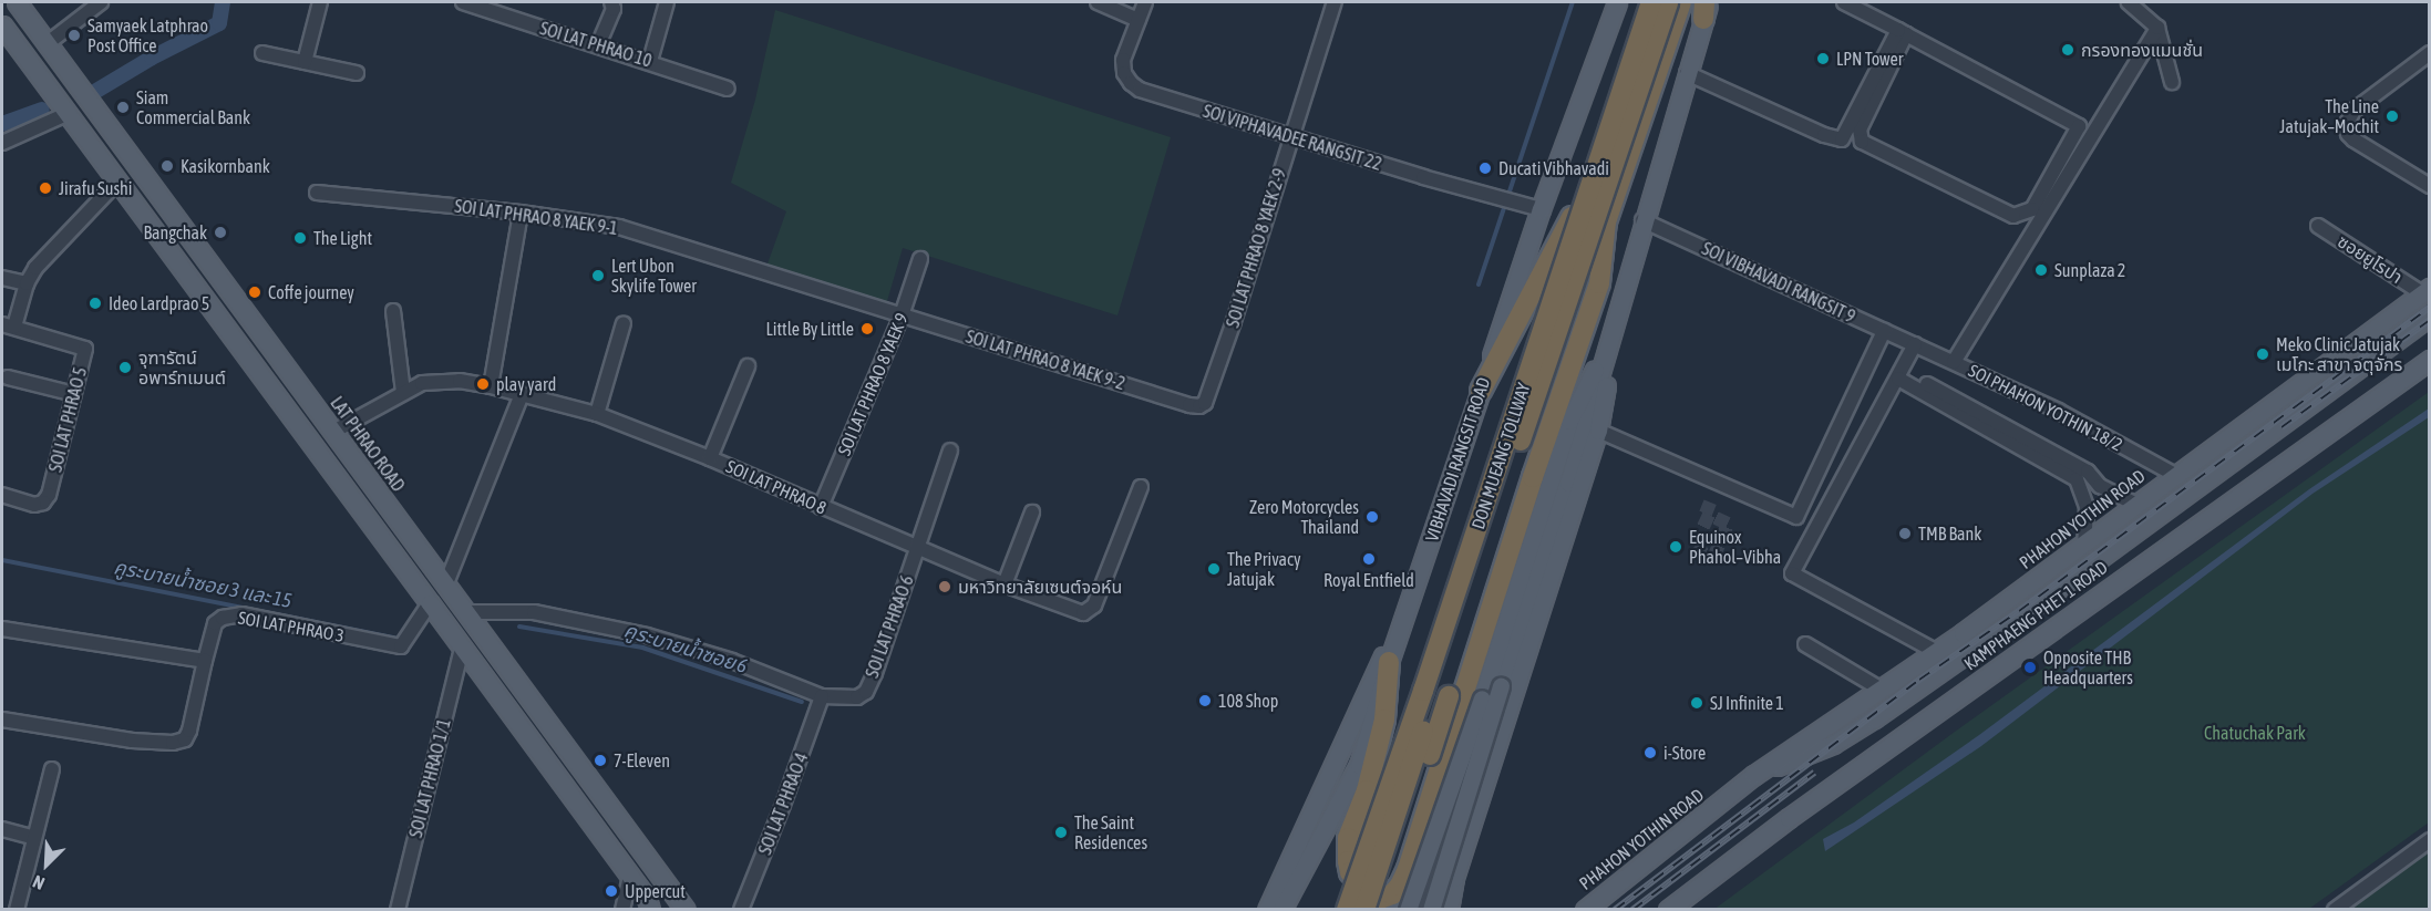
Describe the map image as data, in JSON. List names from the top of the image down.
{
  "streets": {
    "highway": ["DON MUEANG TOLLWAY", "VIBHAVADI RANGSIT ROAD"],
    "main road": ["LAT PHRAO ROAD", "PHAHON YOTHIN ROAD", "KAMPHAENG PHET 1 ROAD"],
    "street": [
      "SOI LAT PHRAO 10",
      "SOI VIPHAVADEE RANGSIT 22",
      "SOI LAT PHRAO 8 YAEK 9-1",
      "ซอยยูโรปา",
      "SOI VIBHAVADI RANGSIT 9",
      "SOI LAT PHRAO 8 YAEK 9-2",
      "SOI LAT PHRAO 8 YAEK 9",
      "SOI PHAHON YOTHIN 18/2",
      "SOI LAT PHRAO 5",
      "SOI LAT PHRAO 8",
      "SOI LAT PHRAO 3",
      "SOI LAT PHRAO 6",
      "SOI LAT PHRAO 1/1",
      "SOI LAT PHRAO 4"
    ]
  },
  "crossings": [
    ["SOI VIPHAVADEE RANGSIT 22", "SOI LAT PHRAO 8 YAEK 9-2"],
    ["SOI VIPHAVADEE RANGSIT 22", "VIBHAVADI RANGSIT ROAD"],
    ["SOI LAT PHRAO 8 YAEK 9-1", "SOI LAT PHRAO 8 YAEK 9-2"],
    ["SOI LAT PHRAO 8 YAEK 9-1", "SOI LAT PHRAO 8 YAEK 9"],
    ["ซอยยูโรปา", "PHAHON YOTHIN ROAD"],
    ["SOI VIBHAVADI RANGSIT 9", "SOI PHAHON YOTHIN 18/2"],
    ["SOI LAT PHRAO 8 YAEK 9-2", "SOI LAT PHRAO 8 YAEK 9"],
    ["SOI LAT PHRAO 8 YAEK 9", "SOI LAT PHRAO 8"],
    ["SOI PHAHON YOTHIN 18/2", "PHAHON YOTHIN ROAD"],
    ["LAT PHRAO ROAD", "SOI LAT PHRAO 8"],
    ["LAT PHRAO ROAD", "SOI LAT PHRAO 6"],
    ["SOI LAT PHRAO 8", "SOI LAT PHRAO 6"],
    ["SOI LAT PHRAO 6", "SOI LAT PHRAO 4"]
  ],
  "water": ["คูระบายน้ำซอย 3 และ 15", "คูระบายน้ำซอย 6"],
  "parks": ["Chatuchak Park"],
  "places": [
    "Samyaek Latphrao Post Office",
    "กรองทองแมนชั่น",
    "LPN Tower",
    "Siam Commercial Bank",
    "The Line Jatujak–Mochit",
    "Kasikornbank",
    "Ducati Vibhavadi",
    "Jirafu Sushi",
    "Bangchak",
    "The Light",
    "Sunplaza 2",
    "Lert Ubon Skylife Tower",
    "Coffe journey",
    "Ideo Lardprao 5",
    "Little By Little",
    "Meko Clinic Jatujak เมโกะ สาขา จตุจักร",
    "จุฑารัตน์ อพาร์ทเมนต์",
    "play yard",
    "Zero Motorcycles Thailand",
    "TMB Bank",
    "Equinox Phahol–Vibha",
    "Royal Entfield",
    "The Privacy Jatujak",
    "มหาวิทยาลัยเซนต์จอห์น",
    "Opposite THB Headquarters",
    "108 Shop",
    "SJ Infinite 1",
    "i-Store",
    "7-Eleven",
    "The Saint Residences",
    "Uppercut"
  ],
  "north": "bottom left"
}
